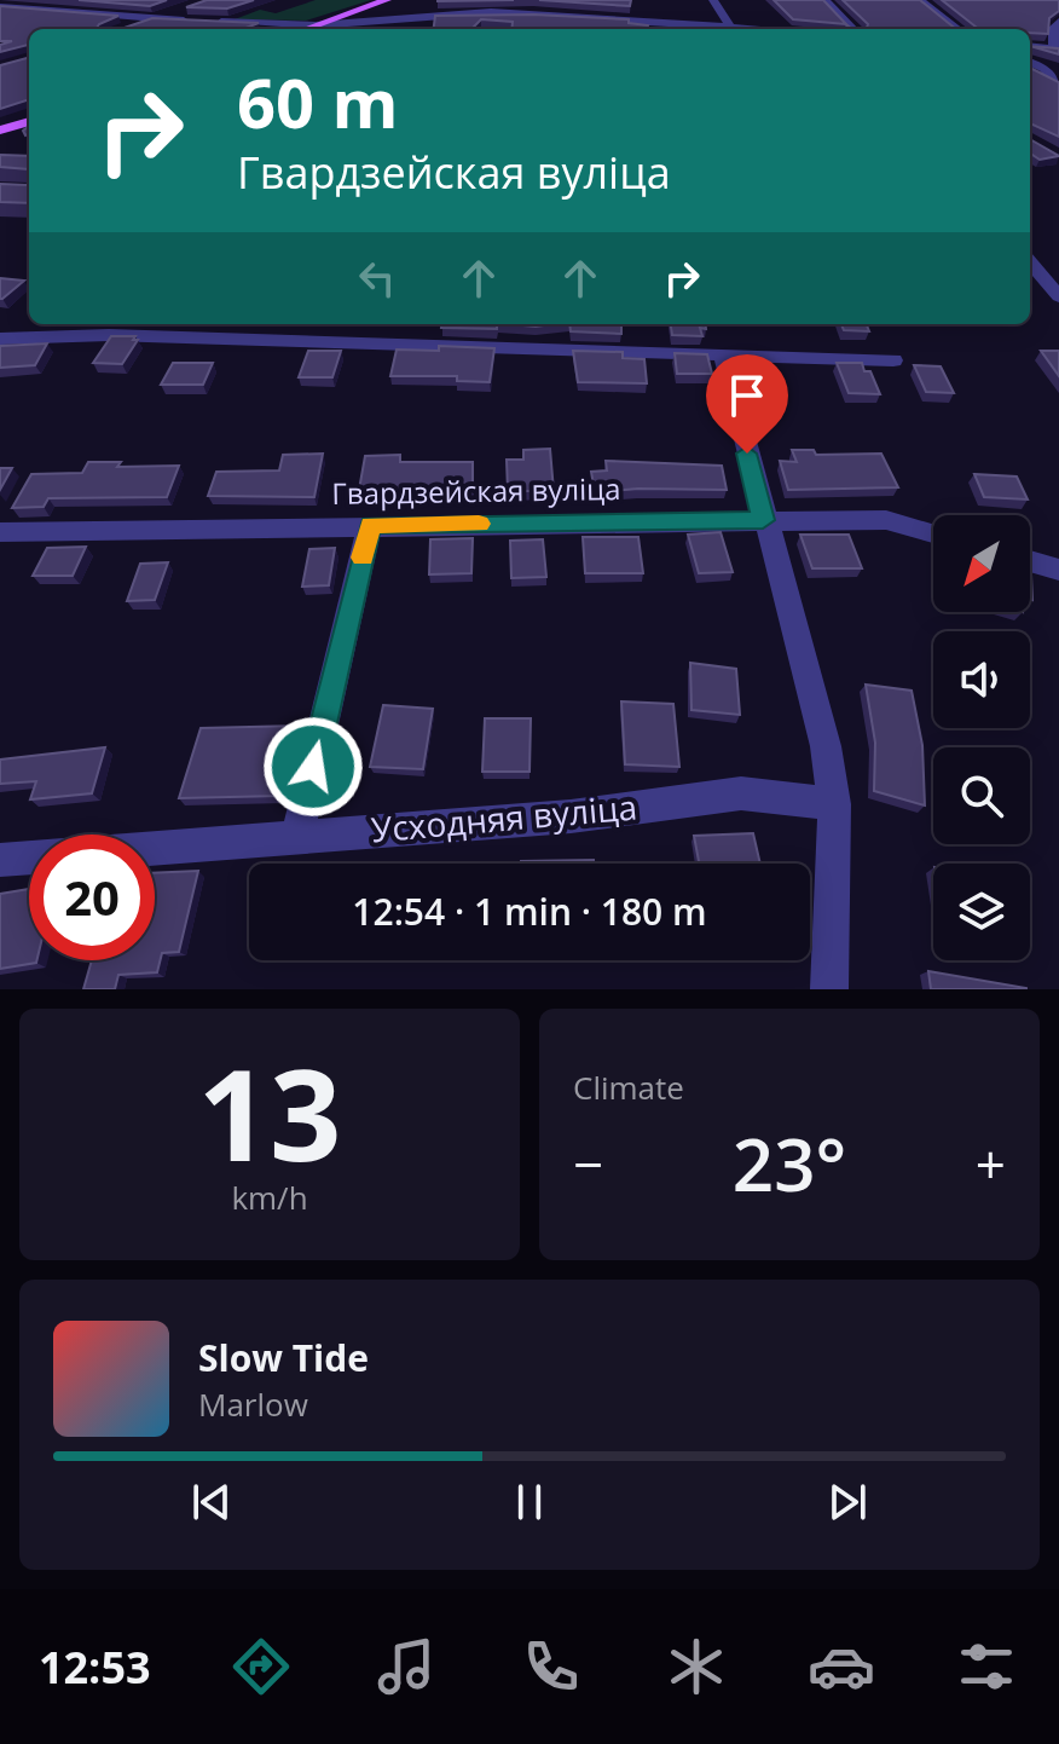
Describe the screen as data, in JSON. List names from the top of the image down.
{
  "streets": {
    "street": ["Гвардзейская вуліца", "Усходняя вуліца"]
  },
  "north": "bottom left",
  "page": {
    "turn": ["60 m", "Гвардзейская вуліца"],
    "limit": "20",
    "trip": "12:54 · 1 min · 180 m",
    "tile": [
      ["13", "km/h"],
      "Climate"
    ],
    "heat": ["−", "23°", "+"],
    "song": ["Slow Tide", "Marlow"],
    "tabs": "12:53"
  }
}
